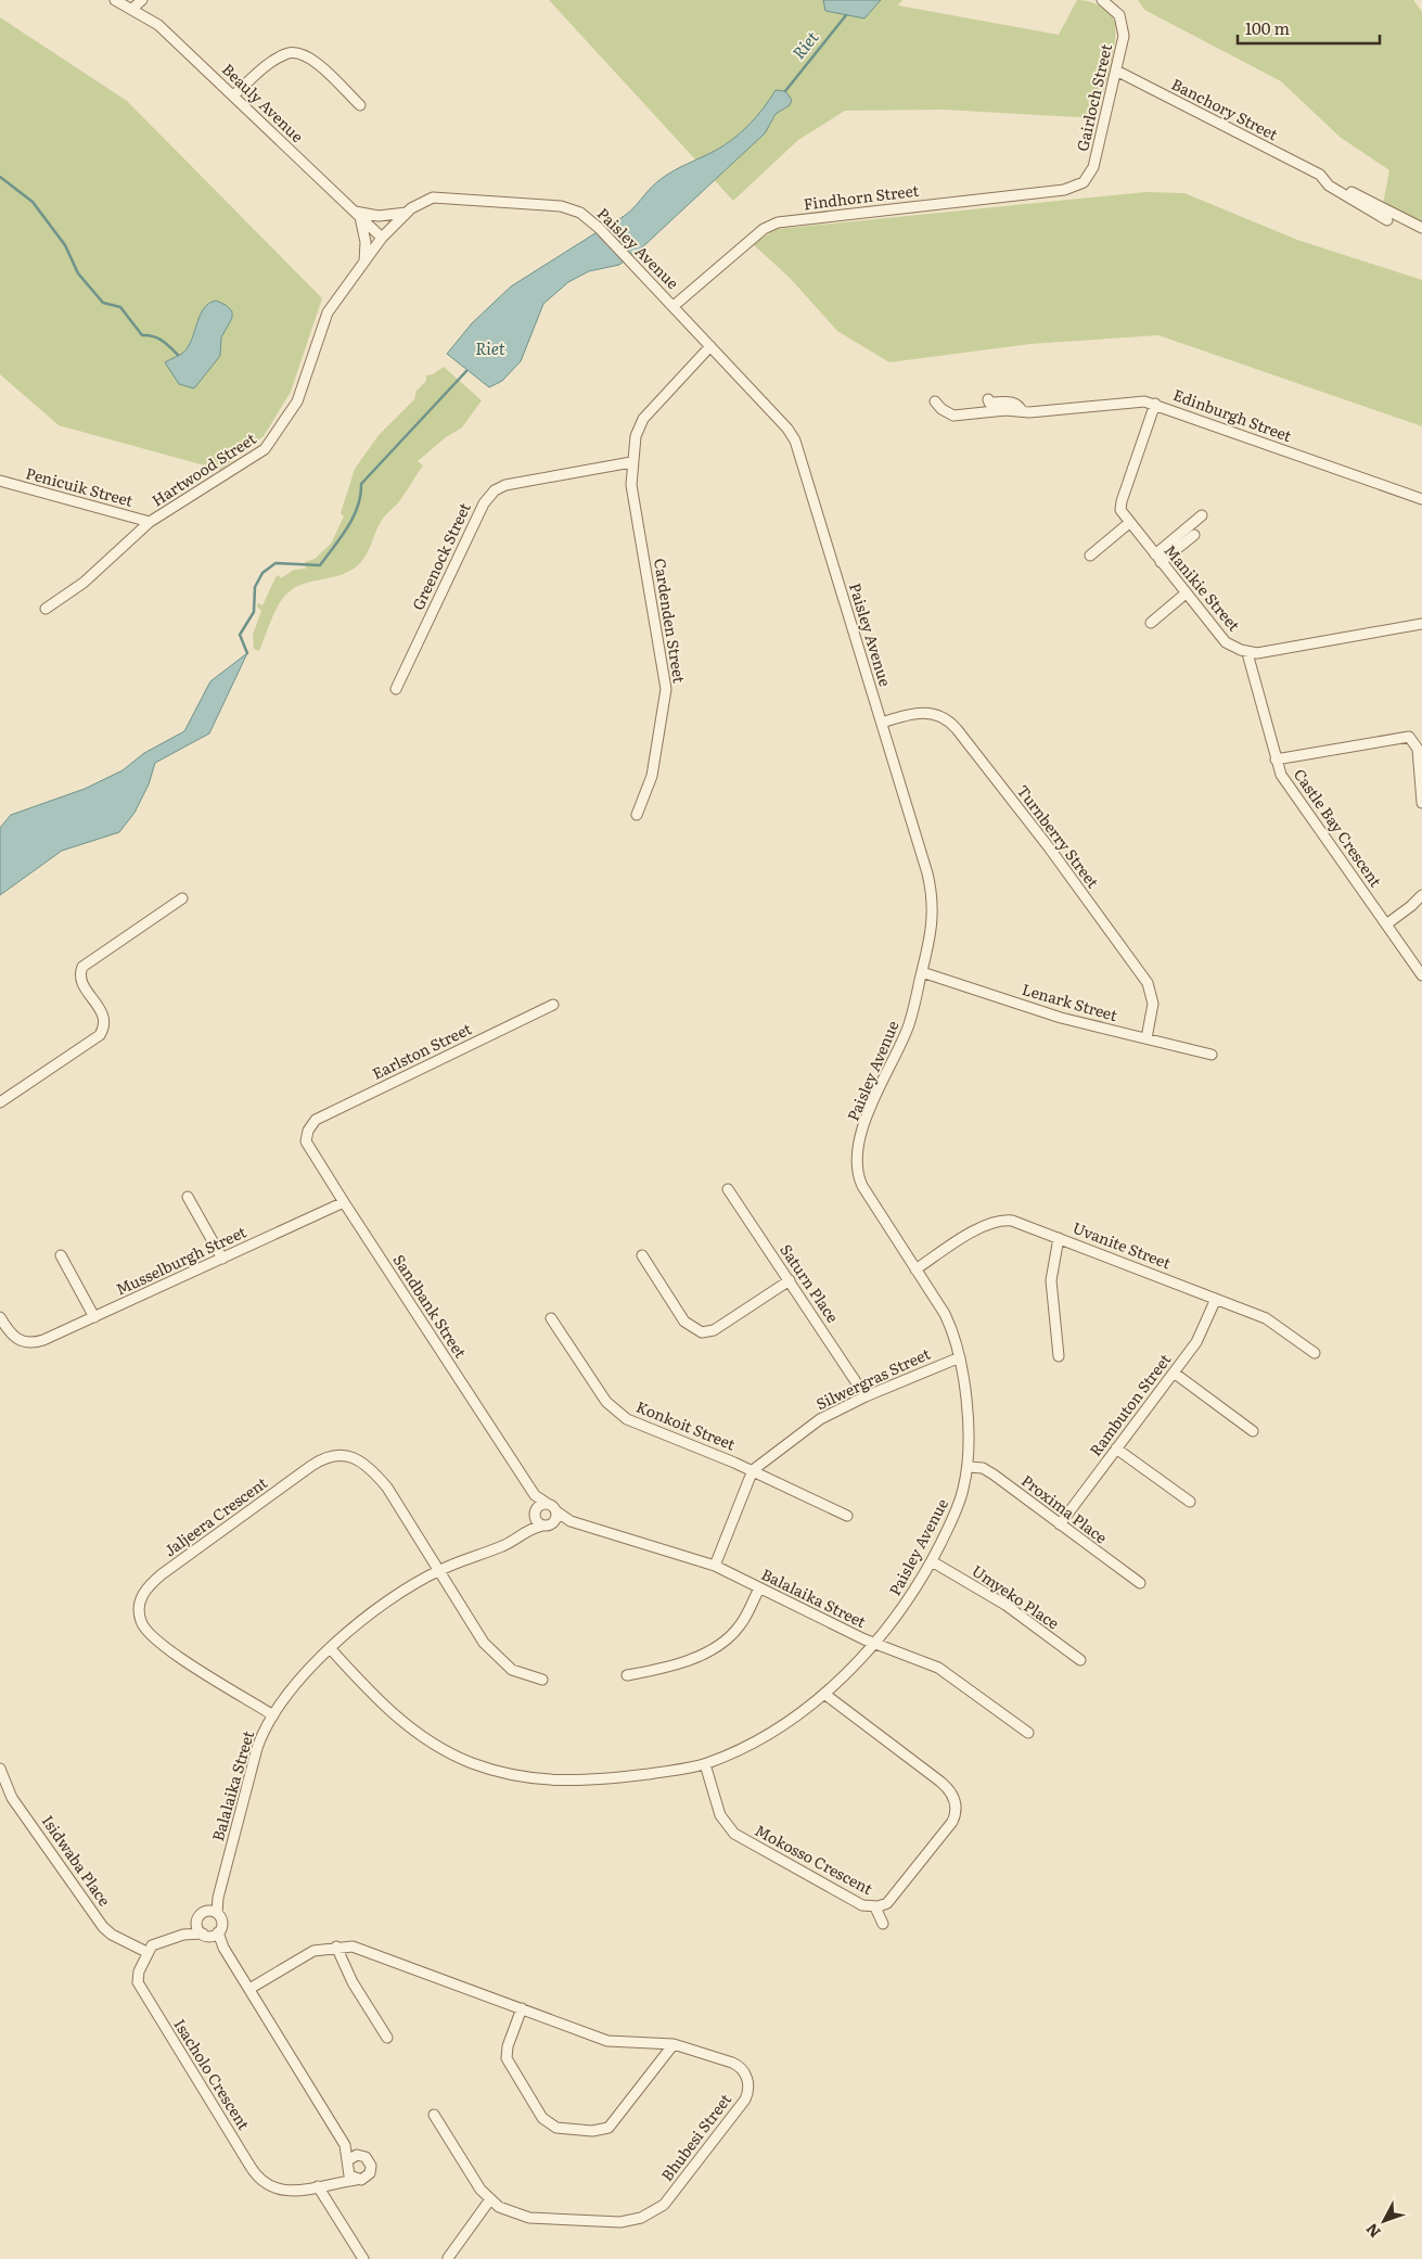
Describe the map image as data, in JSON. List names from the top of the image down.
{
  "streets": {
    "street": [
      "Gairloch Street",
      "Beauly Avenue",
      "Banchory Street",
      "Findhorn Street",
      "Paisley Avenue",
      "Edinburgh Street",
      "Hartwood Street",
      "Penicuik Street",
      "Greenock Street",
      "Manikie Street",
      "Cardenden Street",
      "Castle Bay Crescent",
      "Turnberry Street",
      "Lenark Street",
      "Earlston Street",
      "Uvanite Street",
      "Musselburgh Street",
      "Saturn Place",
      "Sandbank Street",
      "Silwergras Street",
      "Rambuton Street",
      "Konkoit Street",
      "Proxima Place",
      "Jaljeera Crescent",
      "Umyeko Place",
      "Balalaika Street",
      "Mokosso Crescent",
      "Isidwaba Place",
      "Isacholo Crescent",
      "Bhubesi Street"
    ]
  },
  "crossings": [
    ["Gairloch Street", "Banchory Street"],
    ["Gairloch Street", "Findhorn Street"],
    ["Beauly Avenue", "Paisley Avenue"],
    ["Beauly Avenue", "Hartwood Street"],
    ["Findhorn Street", "Paisley Avenue"],
    ["Paisley Avenue", "Hartwood Street"],
    ["Paisley Avenue", "Turnberry Street"],
    ["Paisley Avenue", "Lenark Street"],
    ["Paisley Avenue", "Uvanite Street"],
    ["Paisley Avenue", "Silwergras Street"],
    ["Paisley Avenue", "Proxima Place"],
    ["Paisley Avenue", "Umyeko Place"],
    ["Paisley Avenue", "Balalaika Street"],
    ["Paisley Avenue", "Mokosso Crescent"],
    ["Edinburgh Street", "Manikie Street"],
    ["Hartwood Street", "Penicuik Street"],
    ["Greenock Street", "Cardenden Street"],
    ["Manikie Street", "Castle Bay Crescent"],
    ["Turnberry Street", "Lenark Street"],
    ["Earlston Street", "Sandbank Street"],
    ["Uvanite Street", "Rambuton Street"],
    ["Musselburgh Street", "Sandbank Street"],
    ["Saturn Place", "Silwergras Street"],
    ["Sandbank Street", "Balalaika Street"],
    ["Silwergras Street", "Konkoit Street"],
    ["Rambuton Street", "Proxima Place"],
    ["Jaljeera Crescent", "Balalaika Street"],
    ["Isidwaba Place", "Isacholo Crescent"]
  ],
  "water": ["Riet"],
  "scale_bar": "100 m",
  "north": "bottom left"
}
